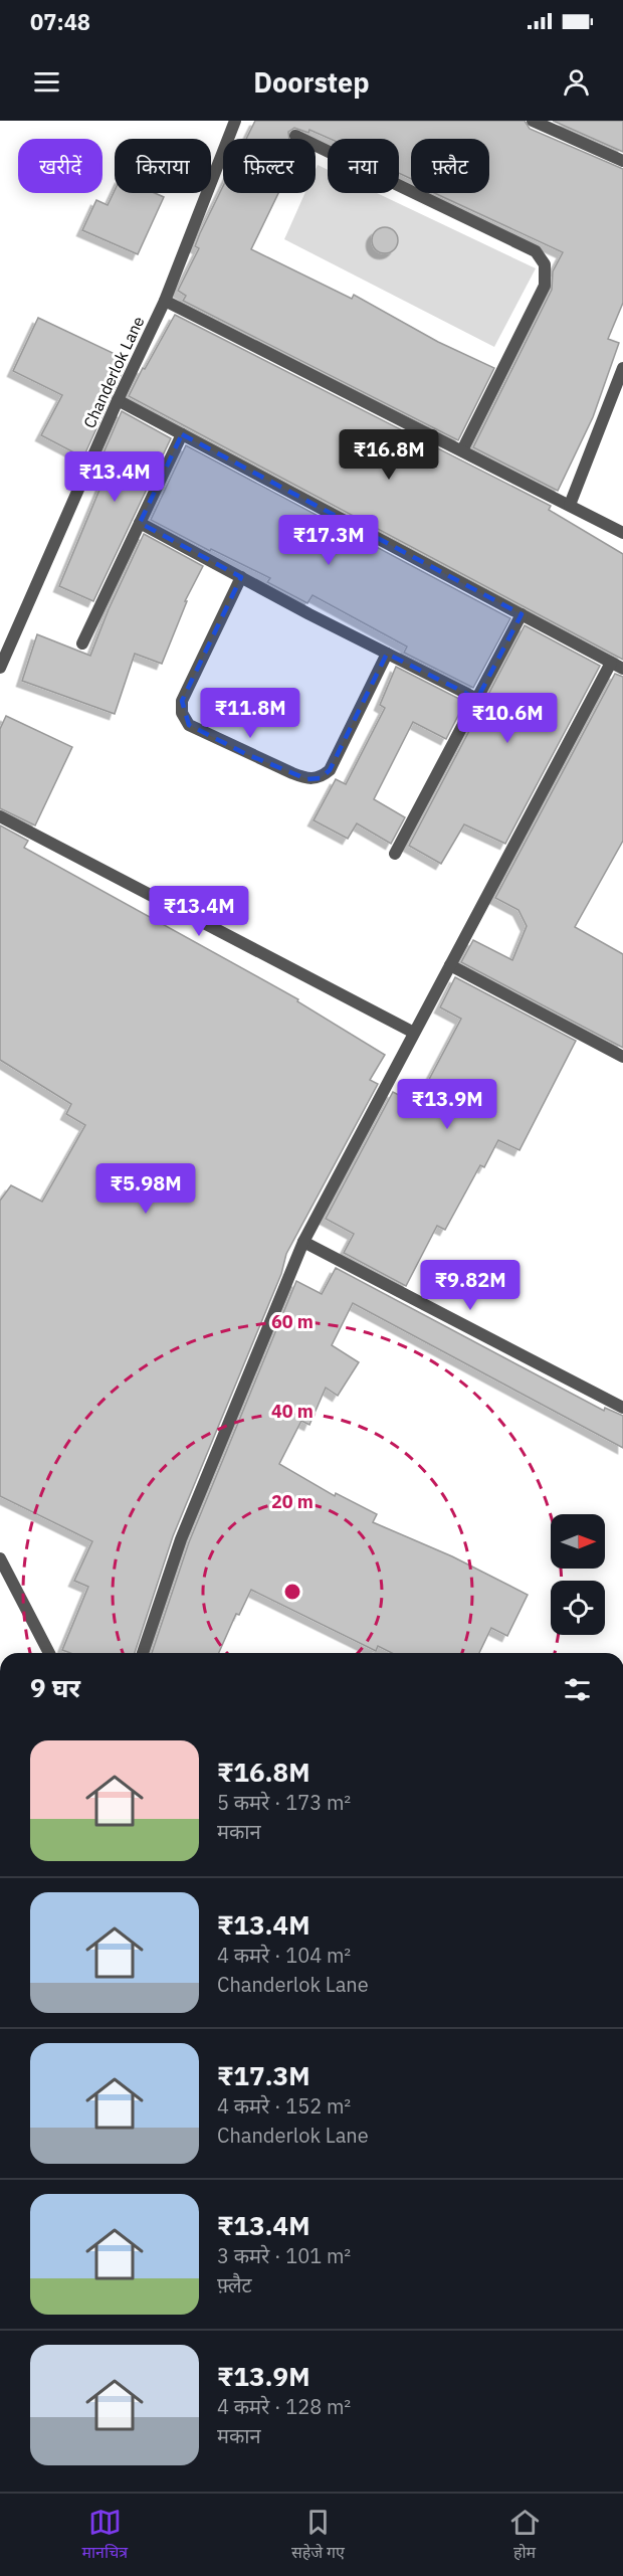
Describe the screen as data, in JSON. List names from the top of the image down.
{
  "streets": {
    "street": ["Chanderlok Lane"]
  },
  "north": "right",
  "page": {
    "status": "07:48",
    "header": "Doorstep",
    "chip": [
      "खरीदें",
      "किराया",
      "फ़िल्टर",
      "नया",
      "फ़्लैट"
    ],
    "price": [
      "₹16.8M",
      "₹13.4M",
      "₹17.3M",
      "₹11.8M",
      "₹10.6M",
      "₹13.4M",
      "₹13.9M",
      "₹5.98M",
      "₹9.82M"
    ],
    "heading": "9 घर",
    "list": [
      {
        "name": "₹16.8M",
        "note": "5 कमरे · 173 m² · मकान"
      },
      {
        "name": "₹13.4M",
        "note": "4 कमरे · 104 m² · Chanderlok Lane"
      },
      {
        "name": "₹17.3M",
        "note": "4 कमरे · 152 m² · Chanderlok Lane"
      },
      {
        "name": "₹13.4M",
        "note": "3 कमरे · 101 m² · फ़्लैट"
      },
      {
        "name": "₹13.9M",
        "note": "4 कमरे · 128 m² · मकान"
      }
    ],
    "tabs": ["मानचित्र", "सहेजे गए", "होम"]
  },
  "rings": ["60 m", "40 m", "20 m"]
}
